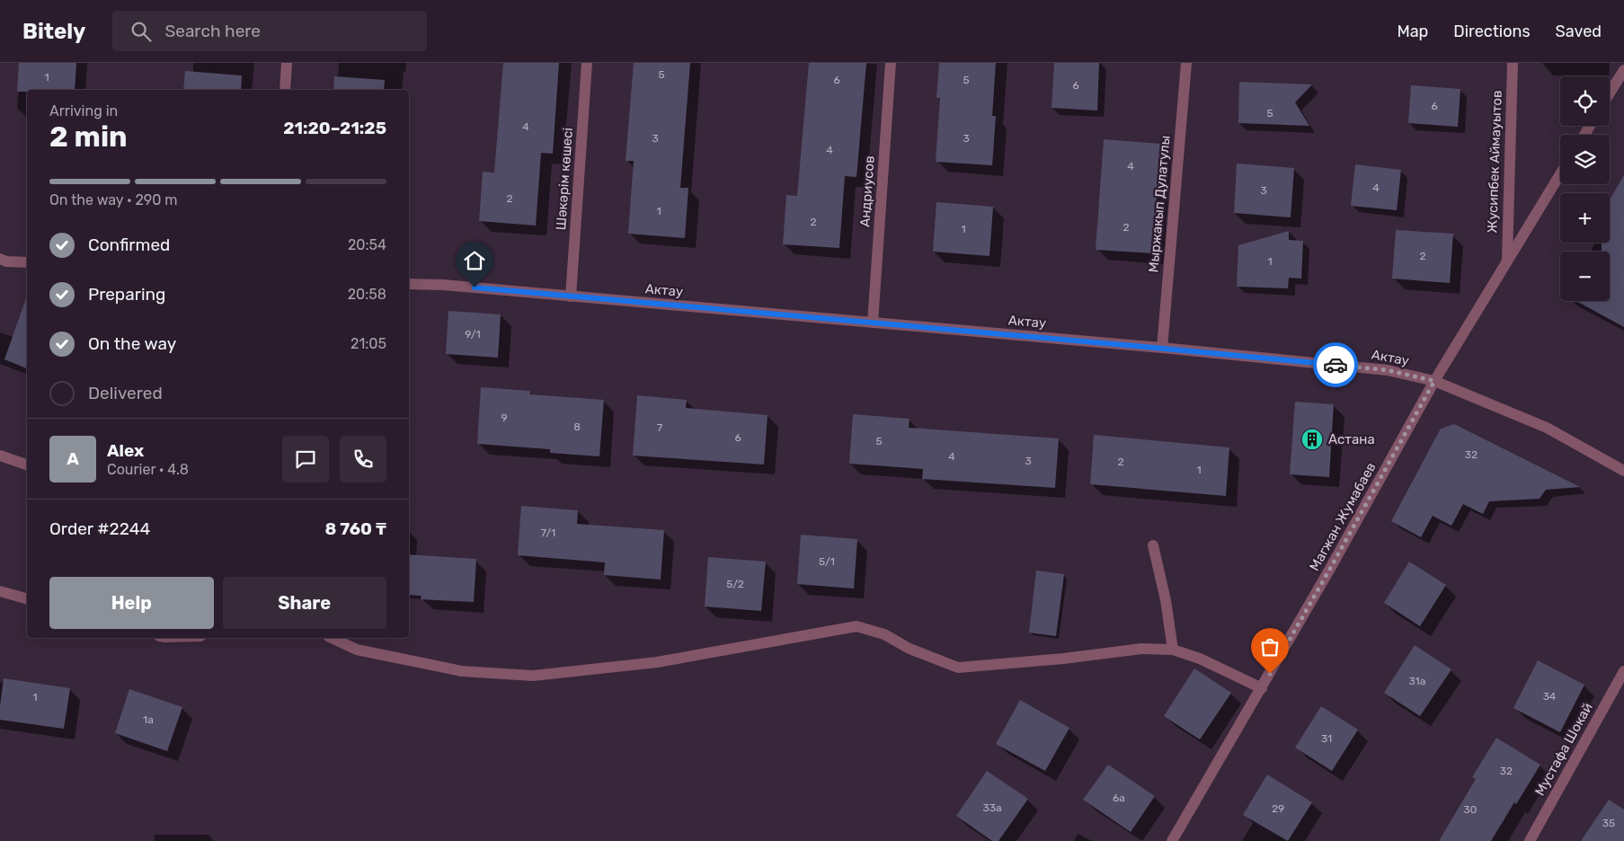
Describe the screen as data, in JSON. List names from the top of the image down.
{
  "streets": {
    "street": [
      "Жусипбек Аймауытов",
      "Шәкәрім көшесі",
      "Андриусов",
      "Мыржакып Дулатулы",
      "Актау",
      "Магжан Жумабаев",
      "Мустафа Шокай"
    ]
  },
  "crossings": [
    ["Жусипбек Аймауытов", "Магжан Жумабаев"],
    ["Шәкәрім көшесі", "Актау"],
    ["Андриусов", "Актау"],
    ["Мыржакып Дулатулы", "Актау"],
    ["Актау", "Магжан Жумабаев"]
  ],
  "places": {
    "building": ["Астана"]
  },
  "house_numbers": [
    "5",
    "1",
    "6",
    "5",
    "6",
    "6",
    "5",
    "4",
    "3",
    "3",
    "4",
    "4",
    "4",
    "3",
    "2",
    "1",
    "2",
    "2",
    "1",
    "2",
    "1",
    "9/1",
    "9",
    "8",
    "7",
    "6",
    "5",
    "32",
    "4",
    "3",
    "2",
    "1",
    "7/1",
    "5/1",
    "5/2",
    "31а",
    "34",
    "1",
    "1а",
    "31",
    "32",
    "6а",
    "33а",
    "29",
    "30",
    "35"
  ],
  "page": {
    "header": "Bitely",
    "search": "Search here",
    "nav": ["Map", "Directions", "Saved"],
    "map_buttons": ["+", "−"],
    "heading": ["2 min", "Arriving in", "21:20–21:25"],
    "panel": [
      "Alex",
      "Courier · 4.8",
      "Order #2244",
      "8 760 ₸"
    ],
    "bar": "On the way · 290 m",
    "list": [
      ["Confirmed", "20:54"],
      ["Preparing", "20:58"],
      ["On the way", "21:05"],
      "Delivered"
    ],
    "round": "A",
    "buttons": ["Help", "Share"]
  }
}
